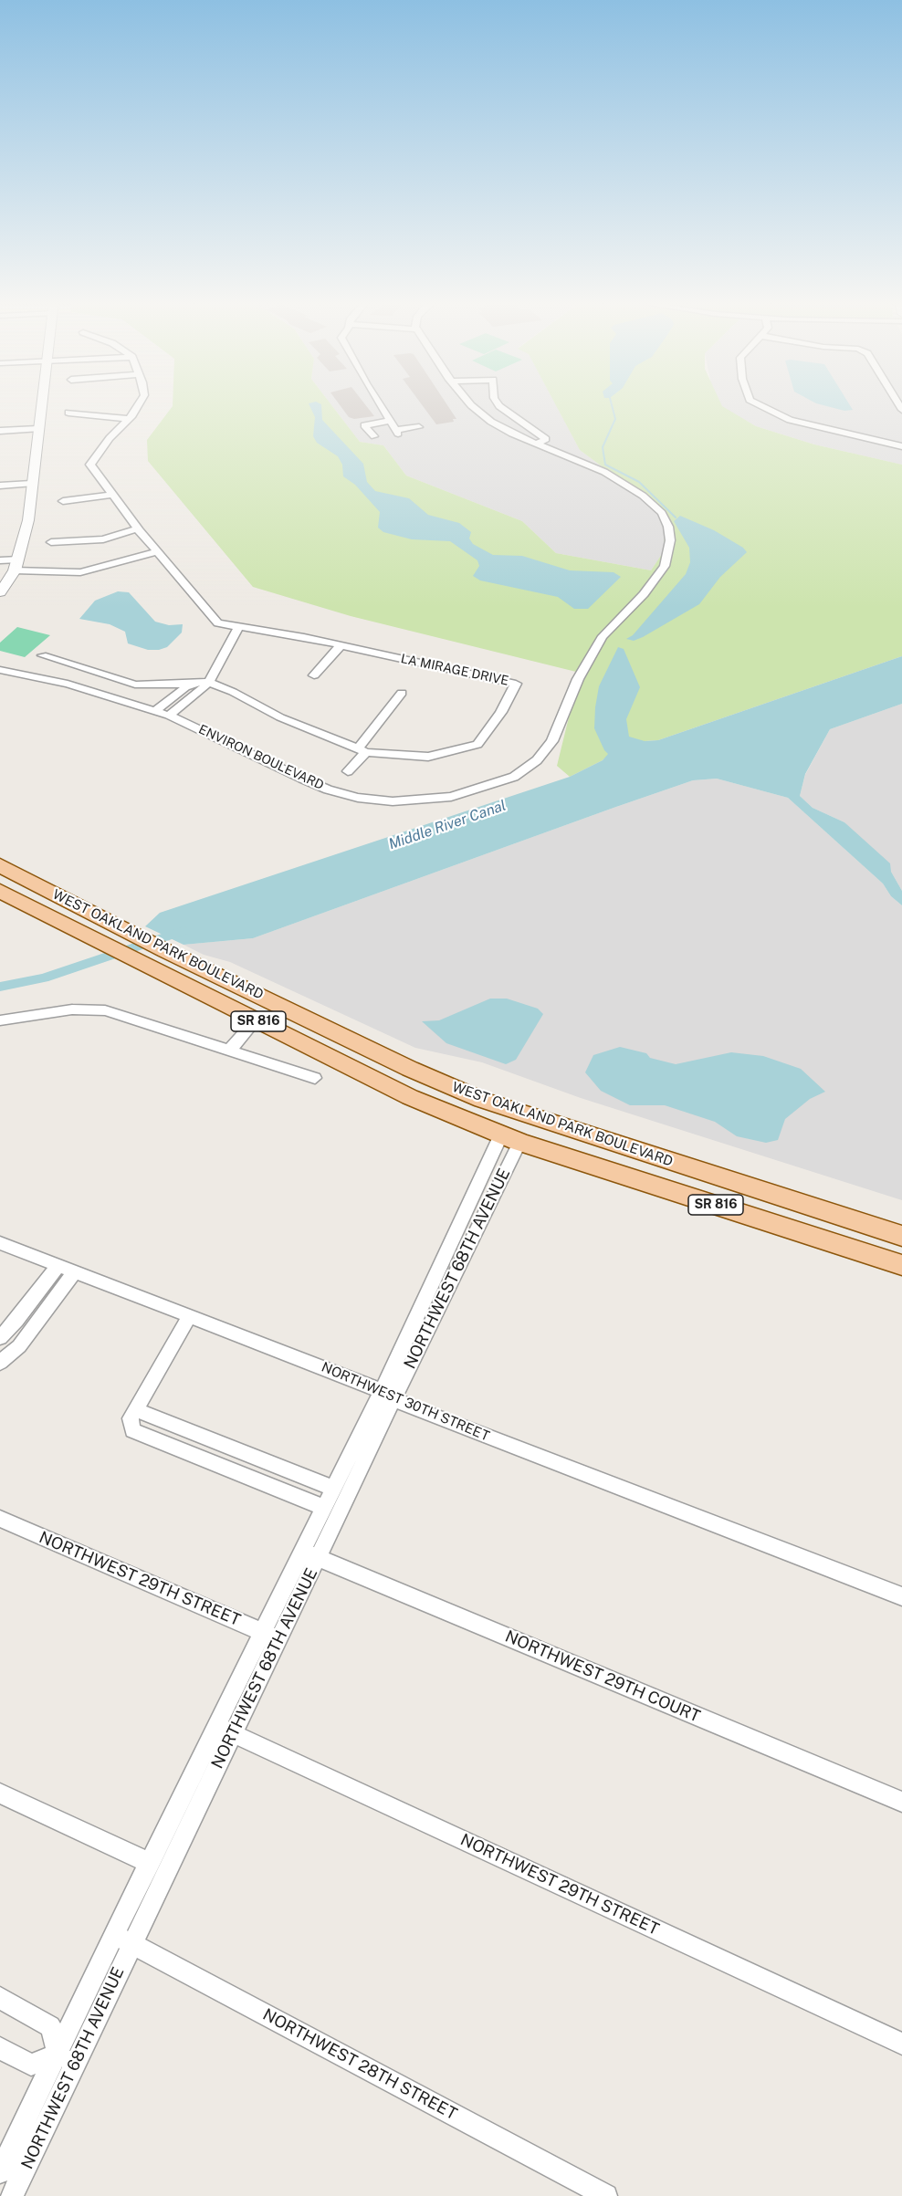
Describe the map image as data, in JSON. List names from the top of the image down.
{
  "streets": {
    "main road": ["WEST OAKLAND PARK BOULEVARD", "SR 816"],
    "street": [
      "LA MIRAGE DRIVE",
      "ENVIRON BOULEVARD",
      "NORTHWEST 68TH AVENUE",
      "NORTHWEST 30TH STREET",
      "NORTHWEST 29TH STREET",
      "NORTHWEST 29TH COURT",
      "NORTHWEST 28TH STREET"
    ]
  },
  "crossings": [
    ["WEST OAKLAND PARK BOULEVARD", "NORTHWEST 68TH AVENUE"],
    ["NORTHWEST 68TH AVENUE", "NORTHWEST 30TH STREET"],
    ["NORTHWEST 68TH AVENUE", "NORTHWEST 29TH STREET"],
    ["NORTHWEST 68TH AVENUE", "NORTHWEST 29TH COURT"],
    ["NORTHWEST 68TH AVENUE", "NORTHWEST 28TH STREET"]
  ],
  "water": ["Middle River Canal"]
}
